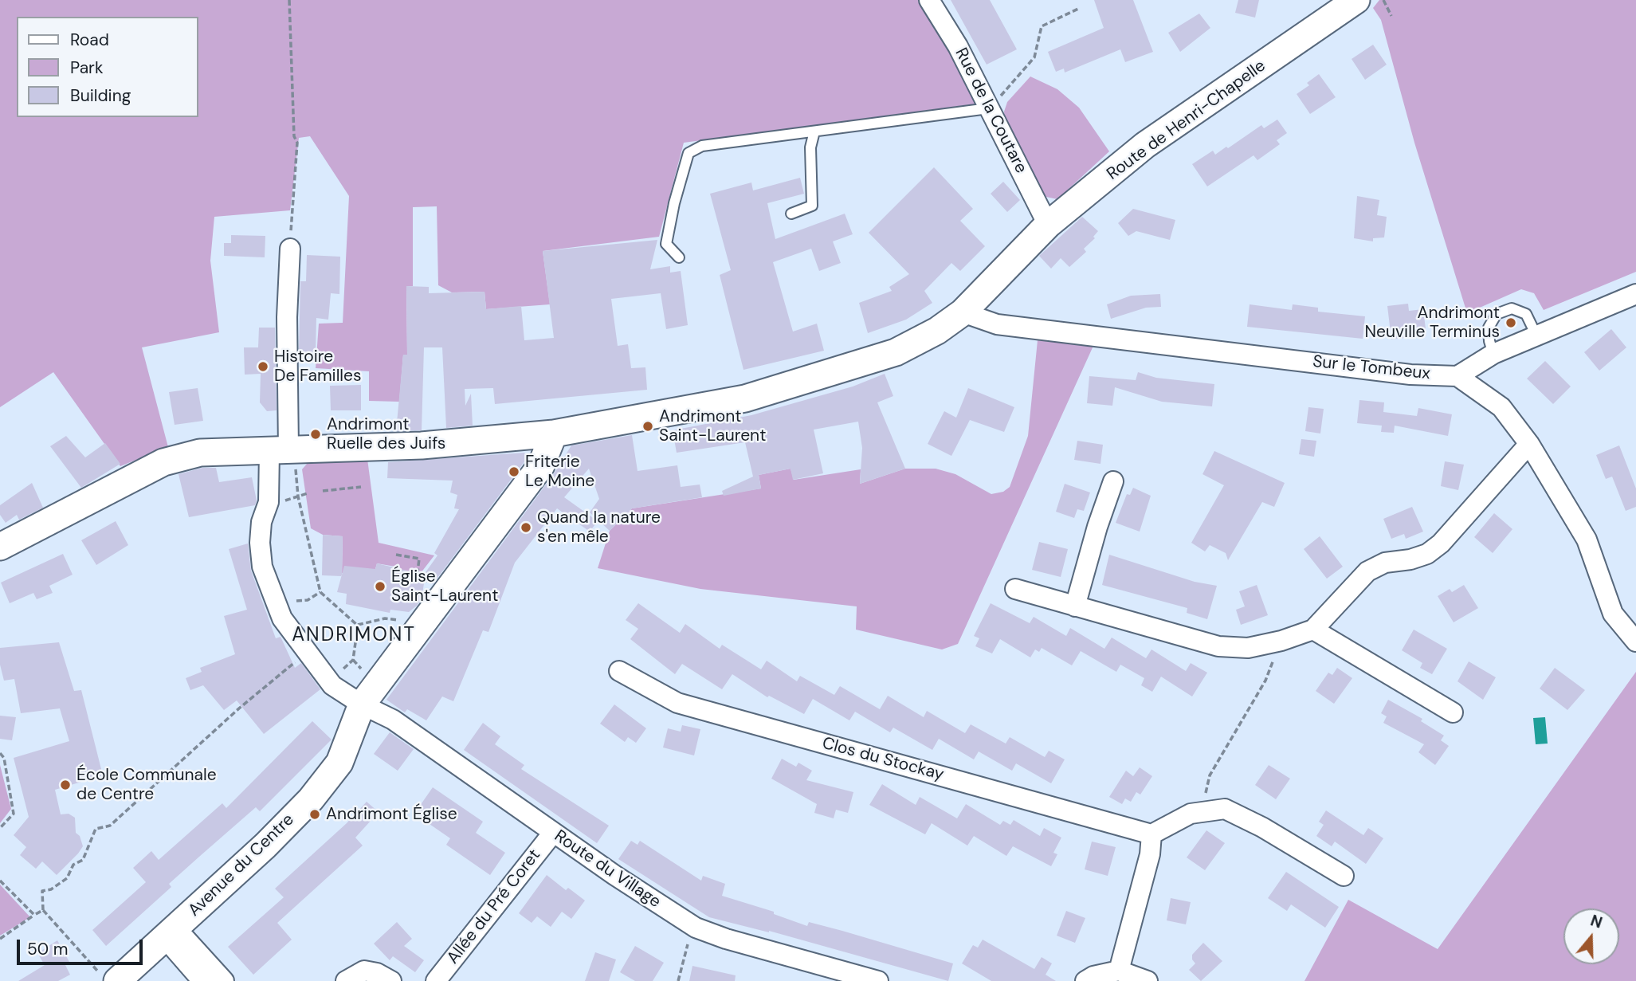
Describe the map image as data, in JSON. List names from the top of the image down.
{
  "streets": {
    "street": [
      "Rue de la Coutare",
      "Route de Henri-Chapelle",
      "Sur le Tombeux",
      "Clos du Stockay",
      "Avenue du Centre",
      "Route du Village",
      "Allée du Pré Coret"
    ]
  },
  "crossings": [
    ["Rue de la Coutare", "Route de Henri-Chapelle"],
    ["Route de Henri-Chapelle", "Sur le Tombeux"],
    ["Route de Henri-Chapelle", "Avenue du Centre"],
    ["Route de Henri-Chapelle", "Route du Village"],
    ["Avenue du Centre", "Route du Village"],
    ["Route du Village", "Allée du Pré Coret"]
  ],
  "districts": ["ANDRIMONT"],
  "places": [
    "Andrimont Neuville Terminus",
    "Histoire De Familles",
    "Andrimont Saint-Laurent",
    "Andrimont Ruelle des Juifs",
    "Friterie Le Moine",
    "Quand la nature s'en mêle",
    "Église Saint-Laurent",
    "École Communale de Centre",
    "Andrimont Église"
  ],
  "legend": ["Road", "Park", "Building"],
  "scale_bar": "50 m",
  "north": "top"
}
